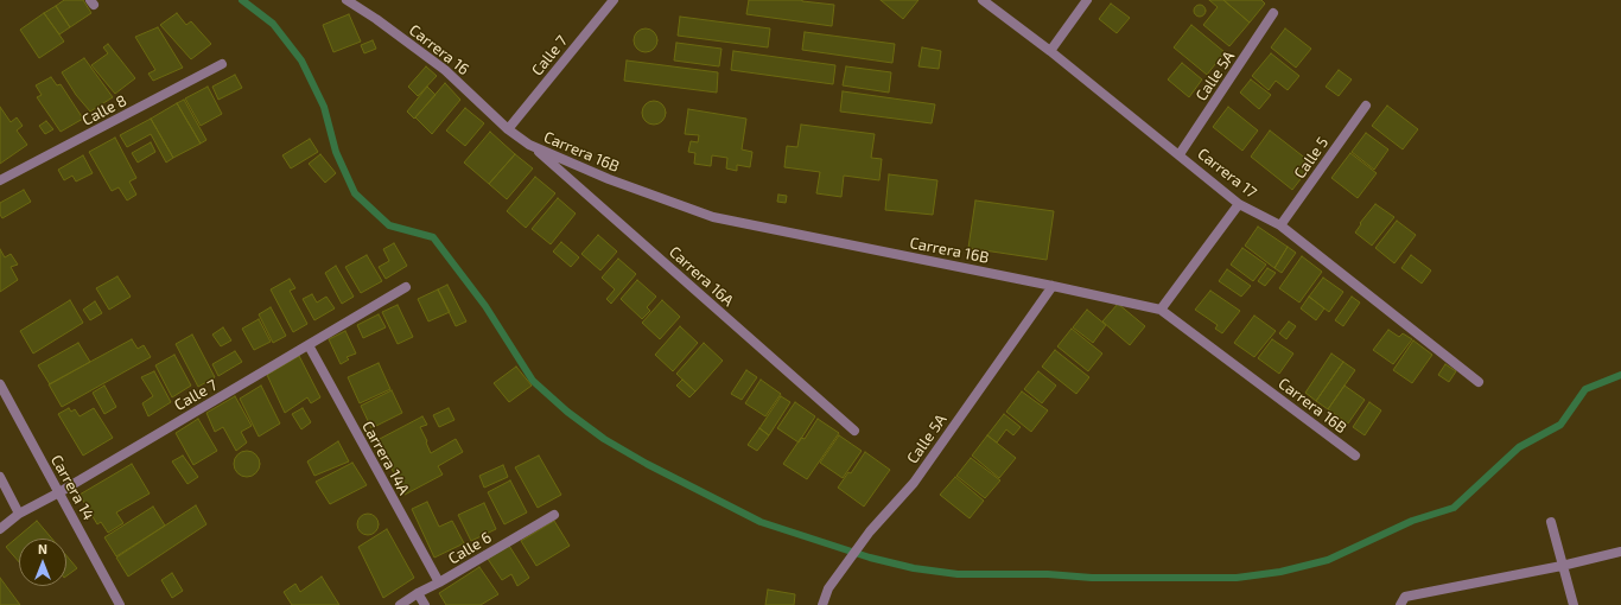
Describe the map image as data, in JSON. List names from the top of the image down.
{
  "streets": {
    "street": [
      "Carrera 16",
      "Calle 7",
      "Calle 5A",
      "Calle 8",
      "Carrera 16B",
      "Calle 5",
      "Carrera 17",
      "Carrera 16A",
      "Carrera 14A",
      "Carrera 14",
      "Calle 6"
    ]
  },
  "crossings": [
    ["Carrera 16", "Calle 7"],
    ["Carrera 16", "Carrera 16B"],
    ["Calle 7", "Carrera 16B"],
    ["Calle 7", "Carrera 14A"],
    ["Calle 7", "Carrera 14"],
    ["Calle 5A", "Carrera 16B"],
    ["Calle 5A", "Carrera 17"],
    ["Carrera 16B", "Carrera 16A"],
    ["Calle 5", "Carrera 17"],
    ["Carrera 14A", "Calle 6"]
  ],
  "north": "top"
}
